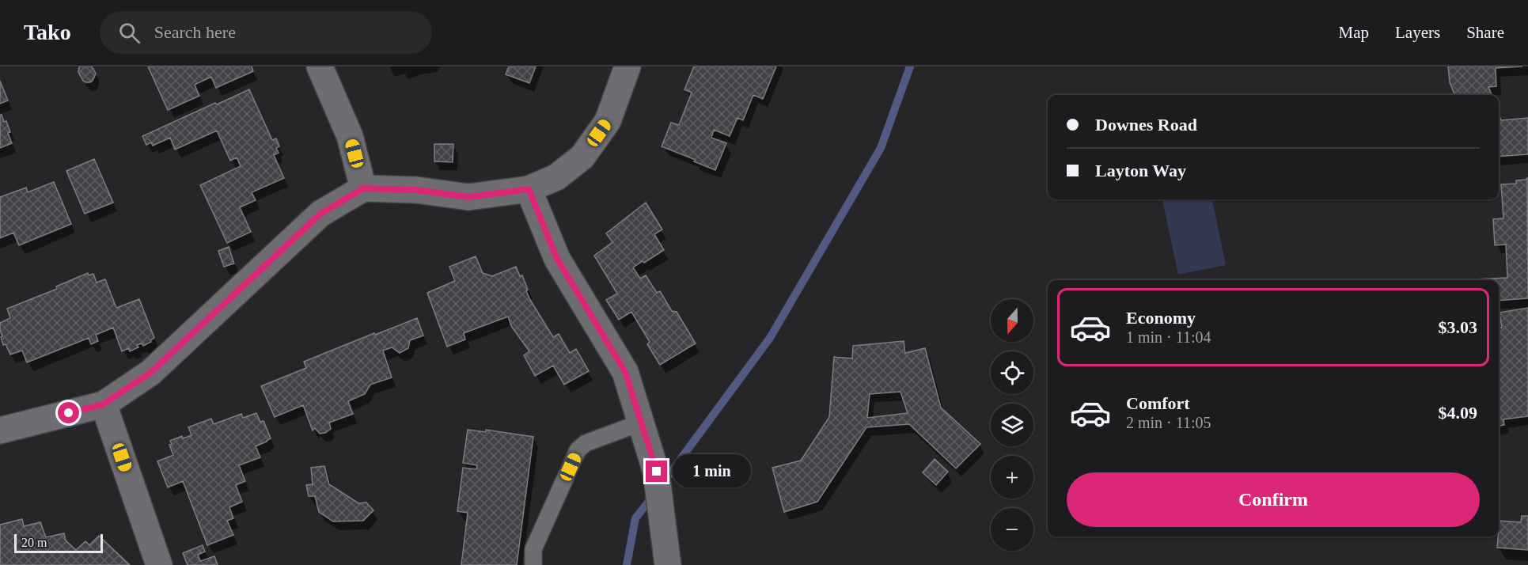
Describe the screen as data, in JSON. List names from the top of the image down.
{
  "scale_bar": "20 m",
  "north": "bottom",
  "page": {
    "header": "Tako",
    "search": "Search here",
    "nav": ["Map", "Layers", "Share"],
    "banner": ["Downes Road", "Layton Way"],
    "list": [
      {
        "name": "Economy",
        "note": "1 min · 11:04",
        "value": "$3.03"
      },
      {
        "name": "Comfort",
        "note": "2 min · 11:05",
        "value": "$4.09"
      }
    ],
    "map_buttons": ["+", "−"],
    "bubble": "1 min",
    "buttons": "Confirm",
    "scale": "20 m"
  }
}
